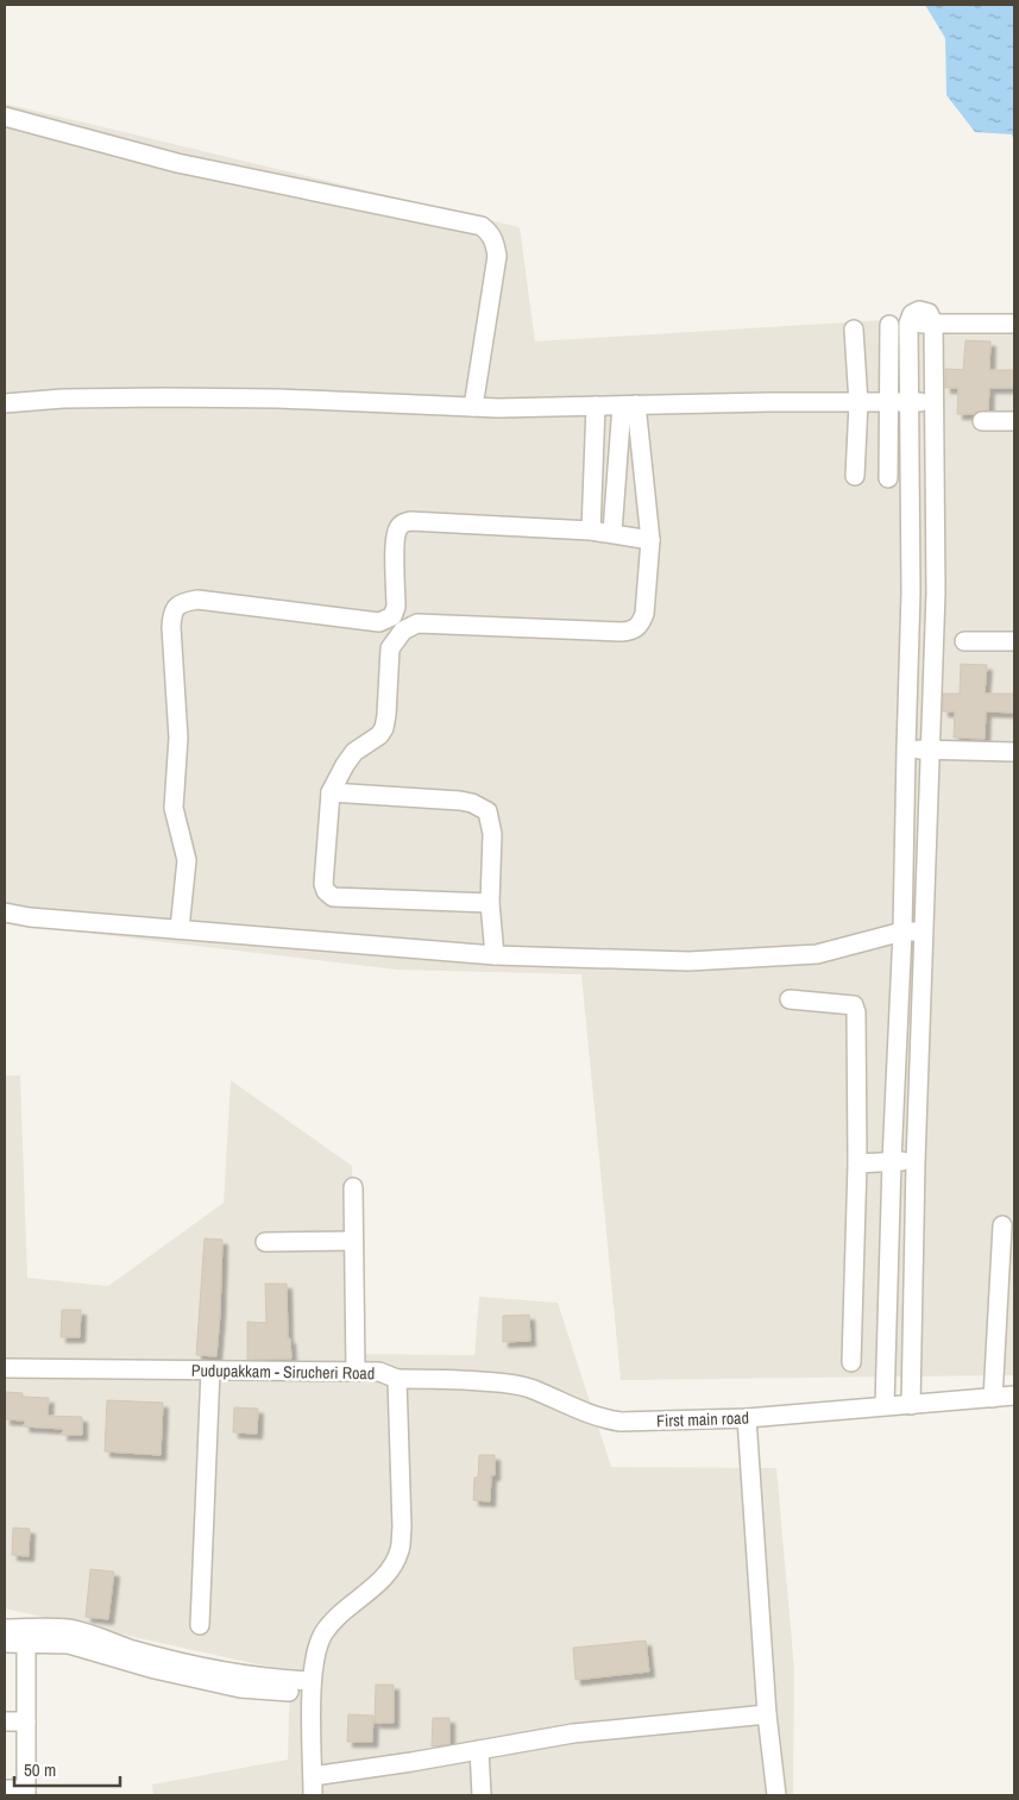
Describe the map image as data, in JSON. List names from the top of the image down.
{
  "streets": {
    "street": ["Pudupakkam - Sirucheri Road", "First main road"]
  },
  "crossings": [
    ["Pudupakkam - Sirucheri Road", "First main road"]
  ],
  "scale_bar": "50 m"
}
